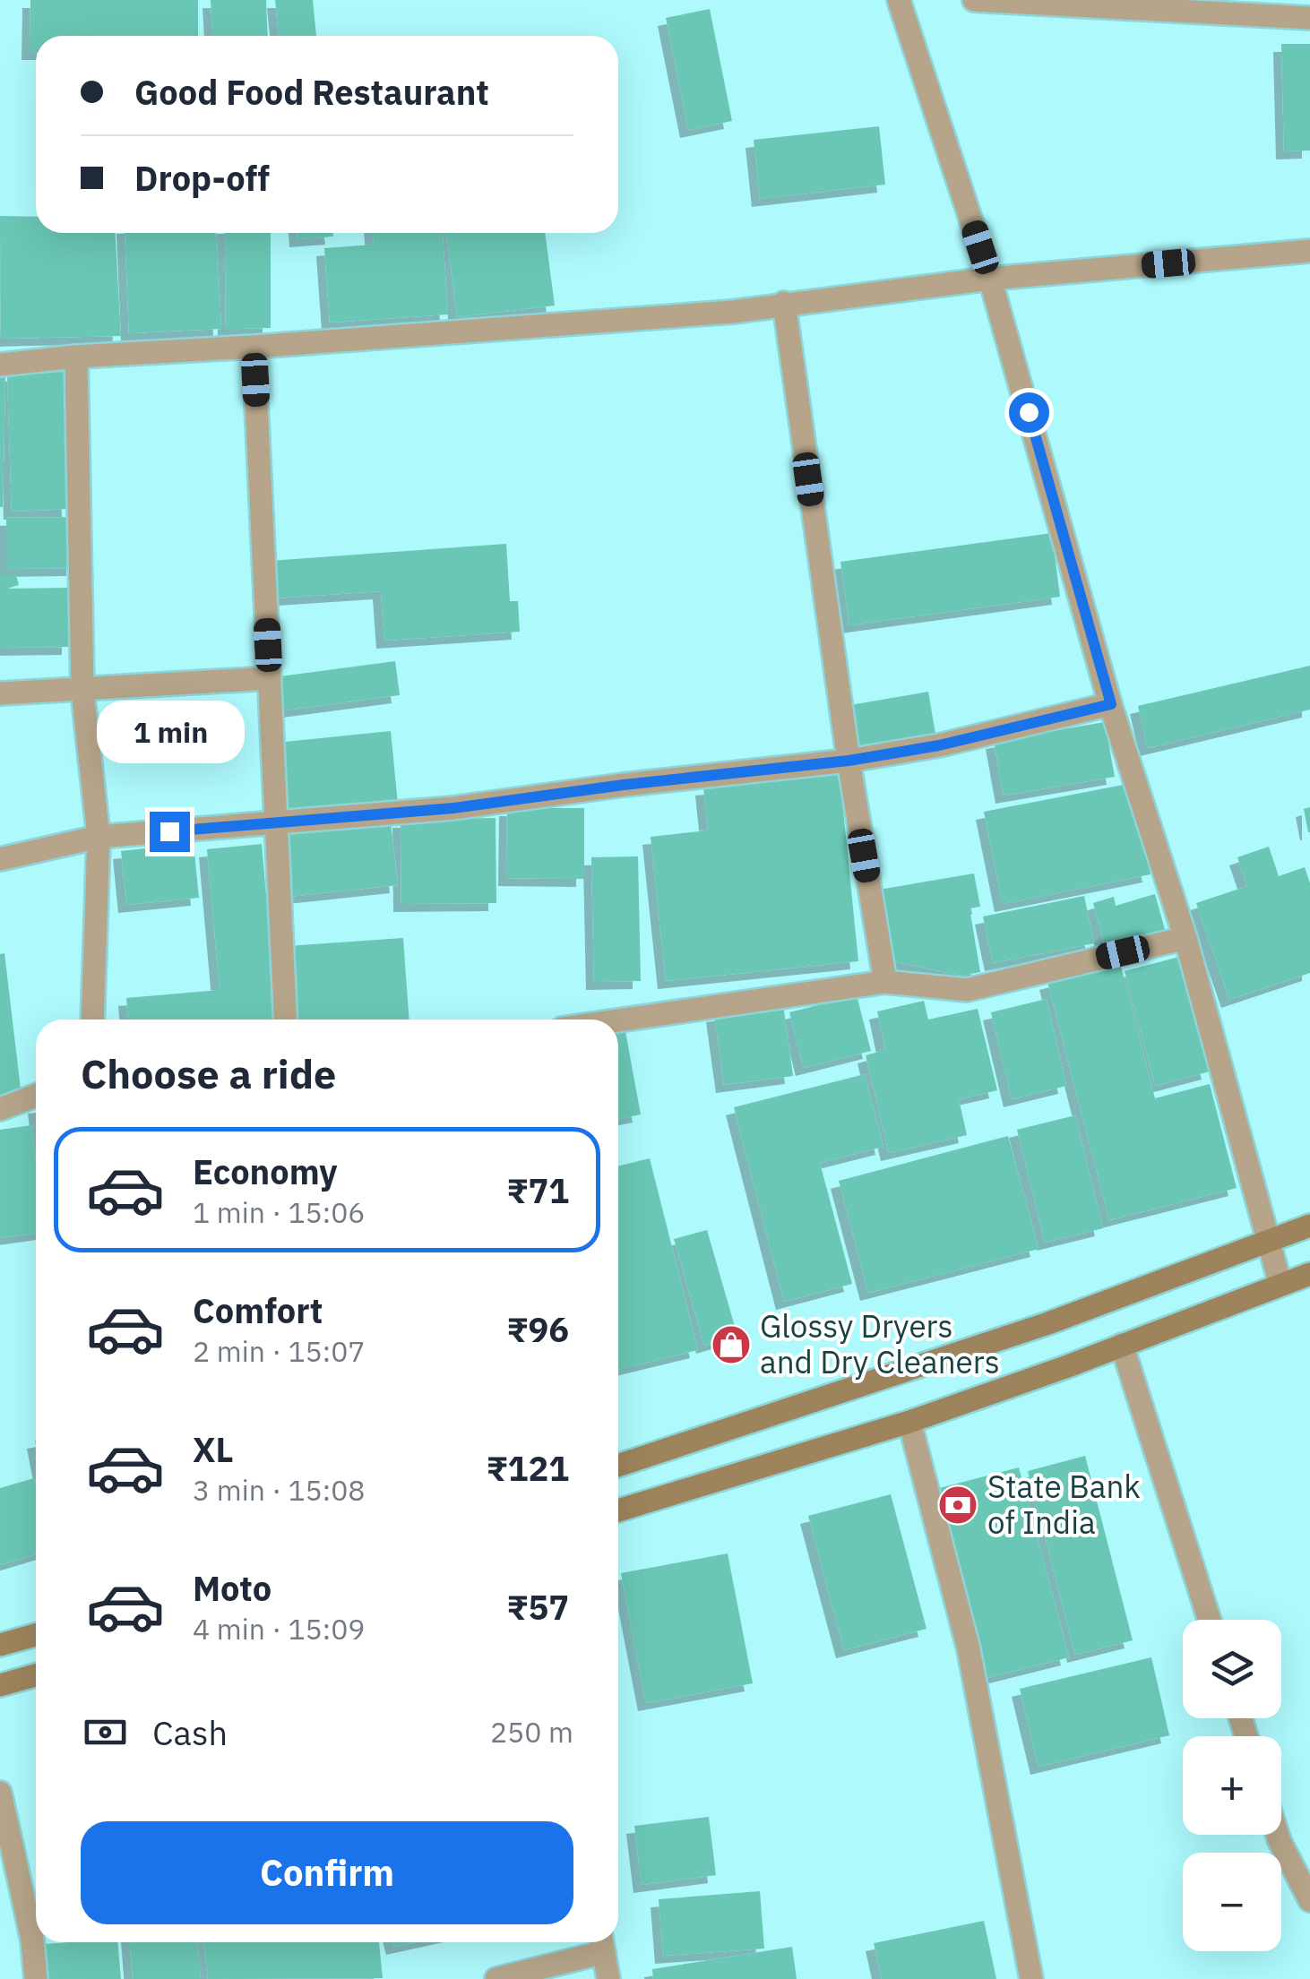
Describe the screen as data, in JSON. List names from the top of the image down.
{
  "places": {
    "shop": ["Glossy Dryers and Dry Cleaners"],
    "bank": ["State Bank of India"]
  },
  "page": {
    "banner": ["Good Food Restaurant", "Drop-off"],
    "bubble": "1 min",
    "heading": "Choose a ride",
    "list": [
      {
        "name": "Economy",
        "note": "1 min · 15:06",
        "value": "₹71"
      },
      {
        "name": "Comfort",
        "note": "2 min · 15:07",
        "value": "₹96"
      },
      {
        "name": "XL",
        "note": "3 min · 15:08",
        "value": "₹121"
      },
      {
        "name": "Moto",
        "note": "4 min · 15:09",
        "value": "₹57"
      }
    ],
    "map_buttons": ["+", "−"],
    "pay": ["Cash", "250 m"],
    "buttons": "Confirm"
  }
}
